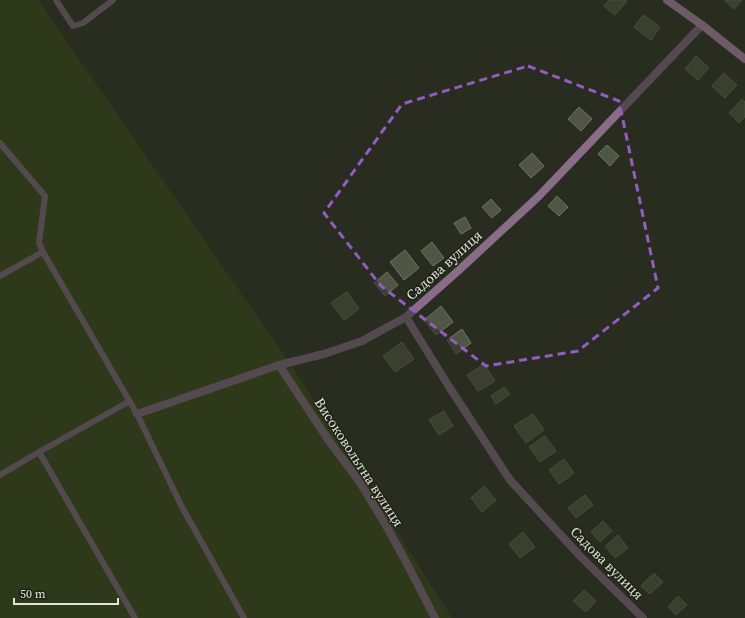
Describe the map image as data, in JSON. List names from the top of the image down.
{
  "streets": {
    "street": ["Садова вулиця", "Високовольтна вулиця"]
  },
  "scale_bar": "50 m"
}
